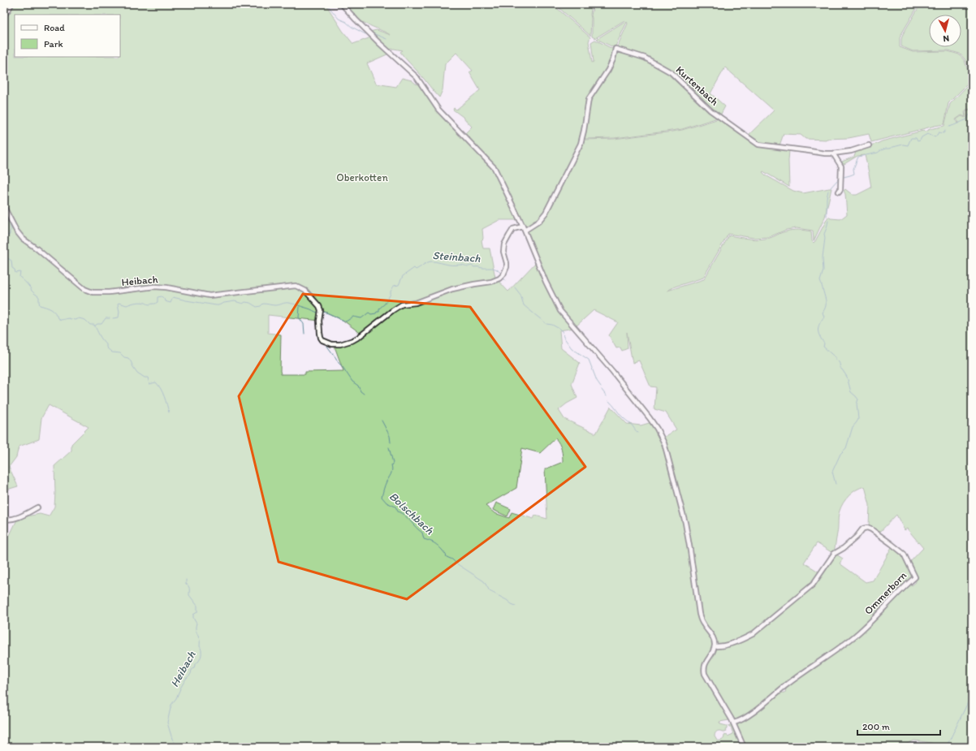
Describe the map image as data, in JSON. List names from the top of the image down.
{
  "streets": {
    "street": ["Kurtenbach", "Heibach", "Ommerborn"]
  },
  "water": ["Steinbach", "Bolschbach", "Heibach"],
  "parks": ["Oberkotten"],
  "legend": ["Road", "Park"],
  "scale_bar": "200 m",
  "north": "bottom"
}
